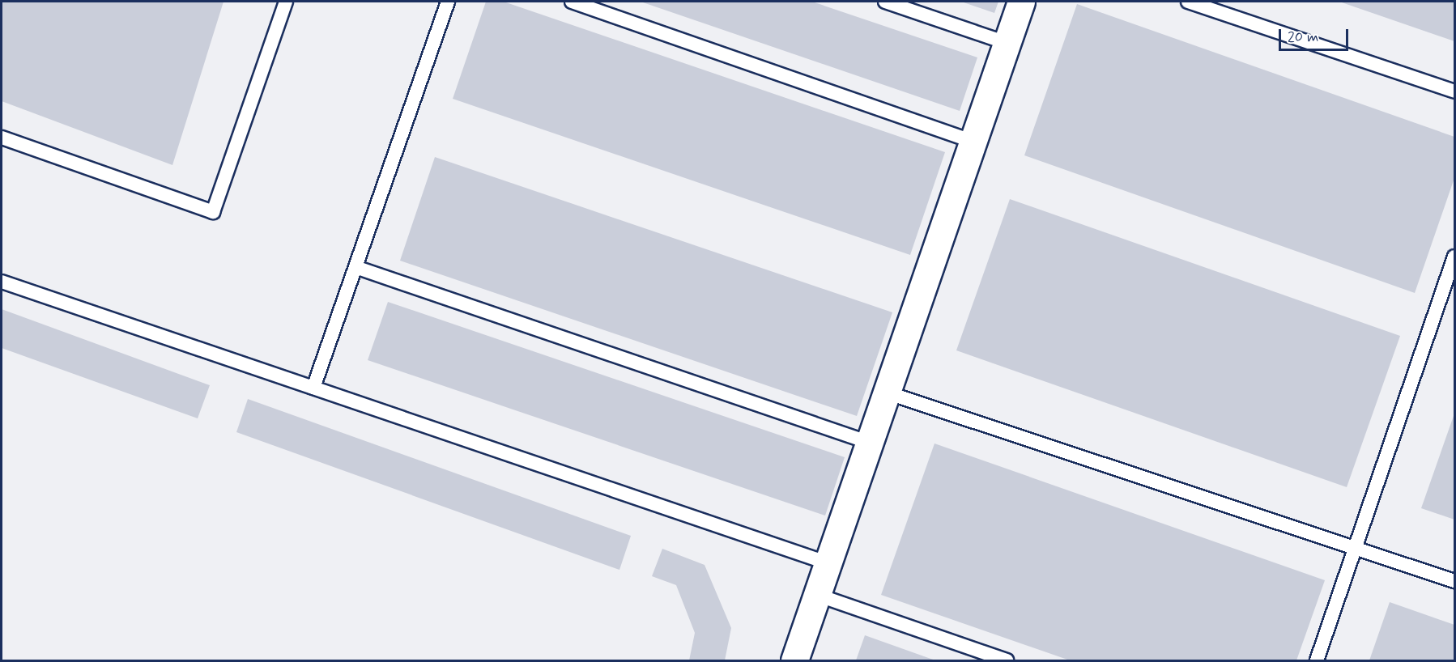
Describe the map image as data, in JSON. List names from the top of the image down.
{
  "scale_bar": "20 m"
}
